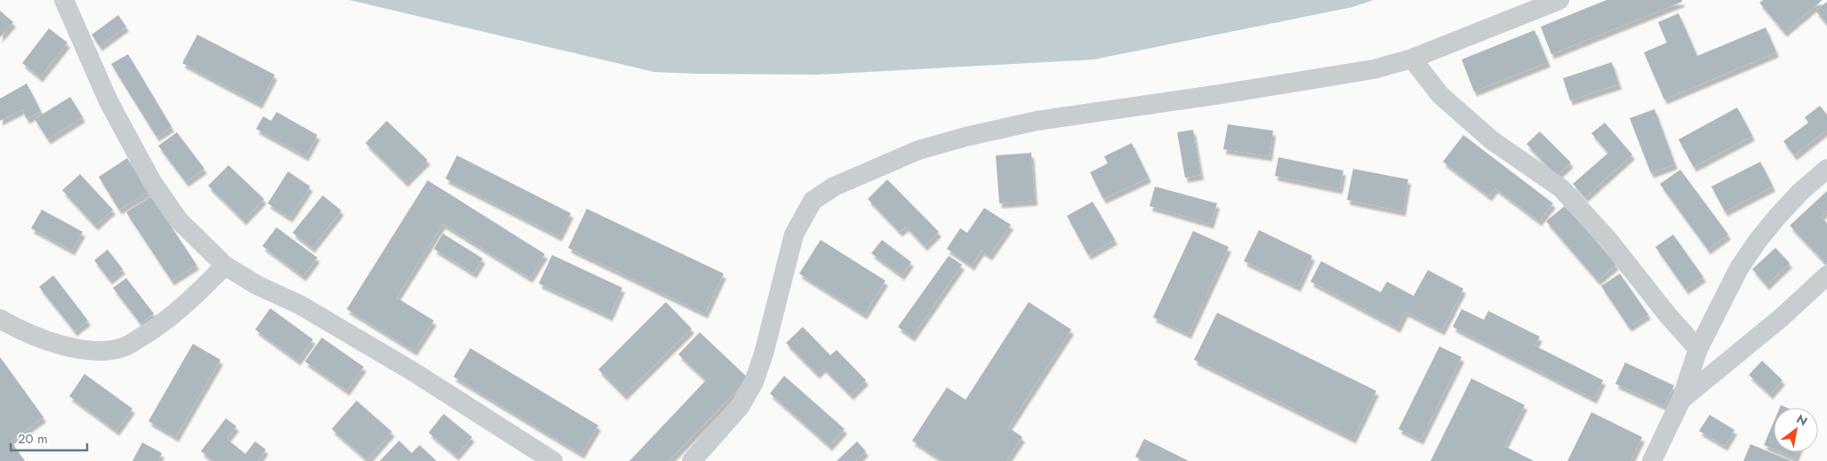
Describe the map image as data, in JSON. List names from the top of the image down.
{
  "scale_bar": "20 m",
  "north": "top right"
}
